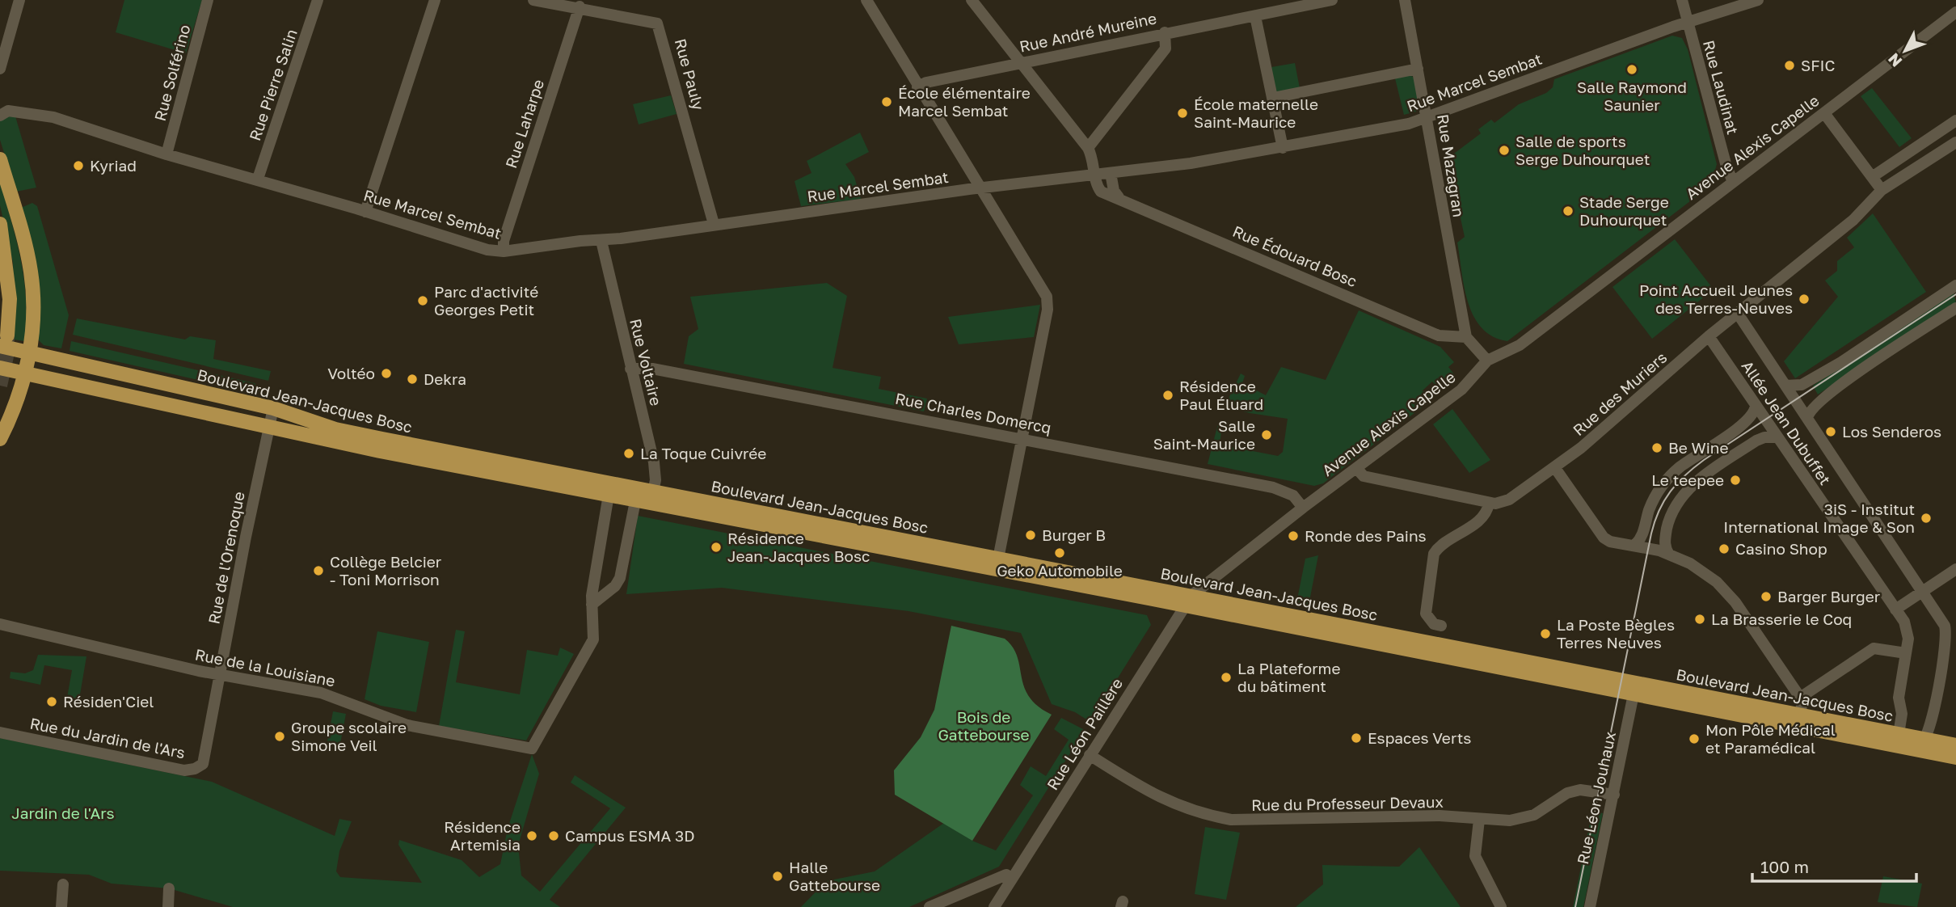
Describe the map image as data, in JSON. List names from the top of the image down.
{
  "streets": {
    "main road": ["Boulevard Jean-Jacques Bosc"],
    "street": [
      "Rue André Mureine",
      "Rue Solférino",
      "Rue Pauly",
      "Rue Marcel Sembat",
      "Rue Pierre Salin",
      "Rue Laudinat",
      "Rue Laharpe",
      "Avenue Alexis Capelle",
      "Rue Mazagran",
      "Rue Édouard Bosc",
      "Rue Voltaire",
      "Rue des Muriers",
      "Rue Charles Domercq",
      "Allée Jean Dubuffet",
      "Rue de l'Orenoque",
      "Rue de la Louisiane",
      "Rue Léon Paillère",
      "Rue du Jardin de l'Ars",
      "Rue Léon Jouhaux",
      "Rue du Professeur Devaux"
    ]
  },
  "crossings": [
    ["Rue Solférino", "Rue Marcel Sembat"],
    ["Rue Pauly", "Rue Marcel Sembat"],
    ["Rue Pauly", "Rue Laharpe"],
    ["Rue Marcel Sembat", "Rue Pierre Salin"],
    ["Rue Marcel Sembat", "Rue Laudinat"],
    ["Rue Marcel Sembat", "Rue Laharpe"],
    ["Rue Marcel Sembat", "Rue Mazagran"],
    ["Rue Marcel Sembat", "Rue Édouard Bosc"],
    ["Rue Marcel Sembat", "Rue Voltaire"],
    ["Rue Laudinat", "Avenue Alexis Capelle"],
    ["Avenue Alexis Capelle", "Boulevard Jean-Jacques Bosc"],
    ["Avenue Alexis Capelle", "Rue Charles Domercq"],
    ["Avenue Alexis Capelle", "Rue Léon Paillère"],
    ["Rue Mazagran", "Rue Édouard Bosc"],
    ["Rue Voltaire", "Boulevard Jean-Jacques Bosc"],
    ["Rue Voltaire", "Rue Charles Domercq"],
    ["Rue des Muriers", "Allée Jean Dubuffet"],
    ["Boulevard Jean-Jacques Bosc", "Allée Jean Dubuffet"],
    ["Boulevard Jean-Jacques Bosc", "Rue de l'Orenoque"],
    ["Boulevard Jean-Jacques Bosc", "Rue de la Louisiane"],
    ["Boulevard Jean-Jacques Bosc", "Rue Léon Paillère"],
    ["Boulevard Jean-Jacques Bosc", "Rue Léon Jouhaux"],
    ["Rue de l'Orenoque", "Rue de la Louisiane"],
    ["Rue de l'Orenoque", "Rue du Jardin de l'Ars"],
    ["Rue Léon Paillère", "Rue du Professeur Devaux"],
    ["Rue Léon Jouhaux", "Rue du Professeur Devaux"]
  ],
  "parks": ["Bois de Gattebourse", "Jardin de l'Ars"],
  "places": [
    "SFIC",
    "Salle Raymond Saunier",
    "École élémentaire Marcel Sembat",
    "École maternelle Saint-Maurice",
    "Salle de sports Serge Duhourquet",
    "Kyriad",
    "Stade Serge Duhourquet",
    "Point Accueil Jeunes des Terres-Neuves",
    "Parc d'activité Georges Petit",
    "Voltéo",
    "Dekra",
    "Résidence Paul Éluard",
    "Los Senderos",
    "Salle Saint-Maurice",
    "Be Wine",
    "La Toque Cuivrée",
    "Le teepee",
    "3iS - Institut International Image & Son",
    "Burger B",
    "Ronde des Pains",
    "Résidence Jean-Jacques Bosc",
    "Casino Shop",
    "Geko Automobile",
    "Collège Belcier - Toni Morrison",
    "Barger Burger",
    "La Brasserie le Coq",
    "La Poste Bègles Terres Neuves",
    "La Plateforme du bâtiment",
    "Résiden'Ciel",
    "Groupe scolaire Simone Veil",
    "Espaces Verts",
    "Mon Pôle Médical et Paramédical",
    "Résidence Artemisia",
    "Campus ESMA 3D",
    "Halle Gattebourse"
  ],
  "scale_bar": "100 m",
  "north": "bottom left"
}
